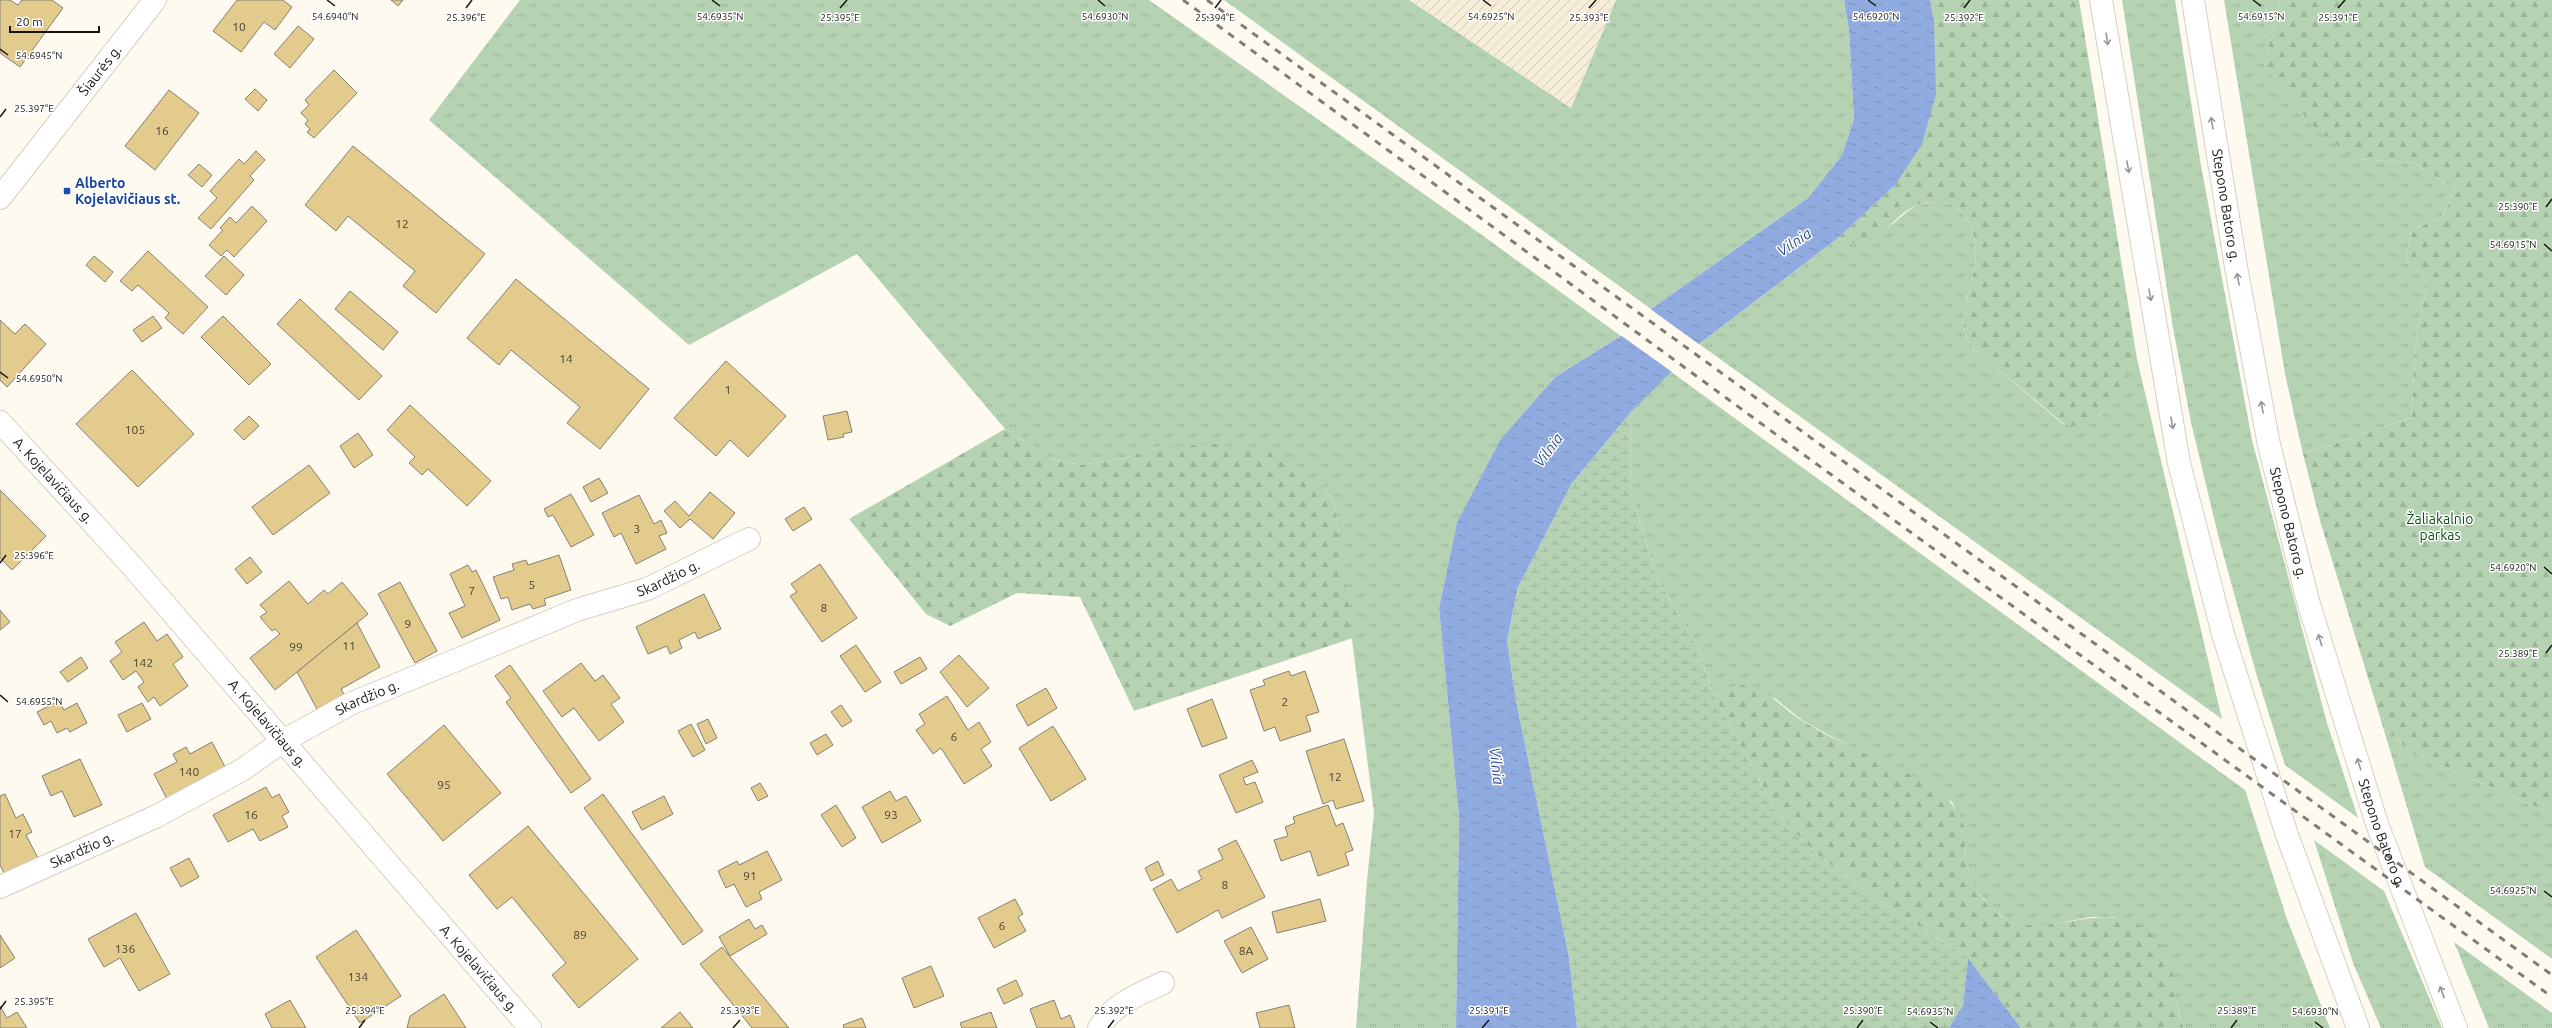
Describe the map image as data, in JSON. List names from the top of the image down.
{
  "streets": {
    "main road": [
      "Šiaurės g.",
      "Stepono Batoro g.",
      "A. Kojelavičiaus g.",
      "Skardžio g."
    ]
  },
  "crossings": [
    ["A. Kojelavičiaus g.", "Skardžio g."]
  ],
  "water": ["Vilnia"],
  "parks": ["Žaliakalnio parkas"],
  "places": {
    "transit": ["Alberto Kojelavičiaus st."]
  },
  "house_numbers": [
    "10",
    "16",
    "12",
    "14",
    "1",
    "105",
    "3",
    "5",
    "7",
    "8",
    "9",
    "11",
    "99",
    "142",
    "2",
    "6",
    "140",
    "12",
    "95",
    "16",
    "93",
    "17",
    "91",
    "8",
    "6",
    "89",
    "136",
    "8A",
    "134"
  ],
  "scale_bar": "20 m",
  "coordinates": [
    "54.6940°N",
    "54.6935°N",
    "54.6930°N",
    "54.6925°N",
    "54.6920°N",
    "54.6915°N",
    "25.396°E",
    "25.395°E",
    "25.394°E",
    "25.393°E",
    "25.392°E",
    "25.391°E",
    "54.6945°N",
    "25.397°E",
    "25.390°E",
    "54.6950°N",
    "25.389°E",
    "54.6955°N"
  ]
}
